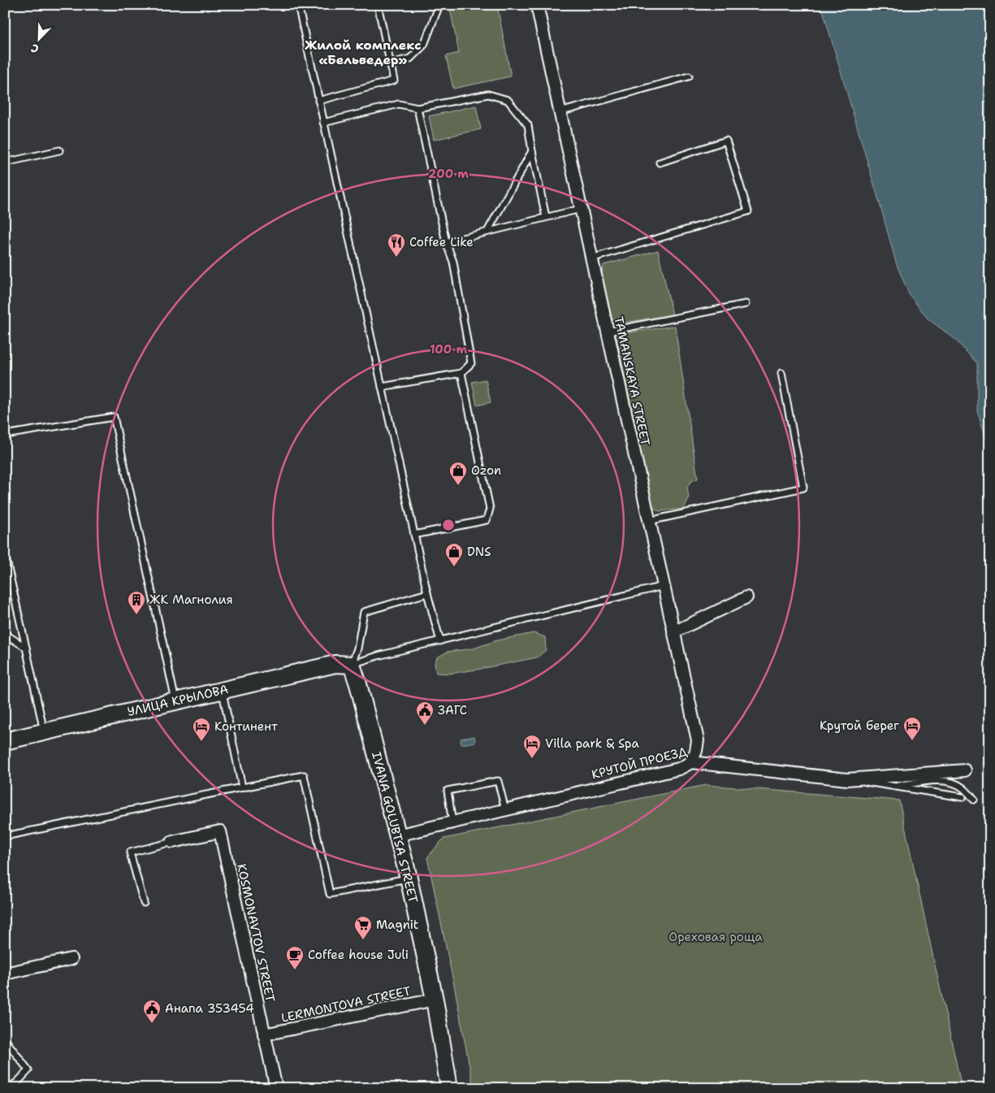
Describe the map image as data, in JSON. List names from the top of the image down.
{
  "streets": {
    "street": [
      "TAMANSKAYA STREET",
      "УЛИЦА КРЫЛОВА",
      "КРУТОЙ ПРОЕЗД",
      "IVANA GOLUBTSA STREET",
      "KOSMONAVTOV STREET",
      "LERMONTOVA STREET"
    ]
  },
  "crossings": [
    ["TAMANSKAYA STREET", "КРУТОЙ ПРОЕЗД"],
    ["УЛИЦА КРЫЛОВА", "IVANA GOLUBTSA STREET"],
    ["КРУТОЙ ПРОЕЗД", "IVANA GOLUBTSA STREET"],
    ["IVANA GOLUBTSA STREET", "LERMONTOVA STREET"],
    ["KOSMONAVTOV STREET", "LERMONTOVA STREET"]
  ],
  "districts": ["Жилой комплекс «Бельведер»"],
  "parks": ["Ореховая роща"],
  "places": {
    "restaurant": ["Coffee Like"],
    "shop": ["Ozon", "DNS"],
    "building": ["ЖК Магнолия"],
    "public building": ["ЗАГС", "Анапа 353454"],
    "hotel": ["Крутой берег", "Континент", "Villa park & Spa"],
    "supermarket": ["Magnit"],
    "cafe": ["Coffee house Juli"]
  },
  "north": "bottom left",
  "rings": ["200 m", "100 m"]
}
